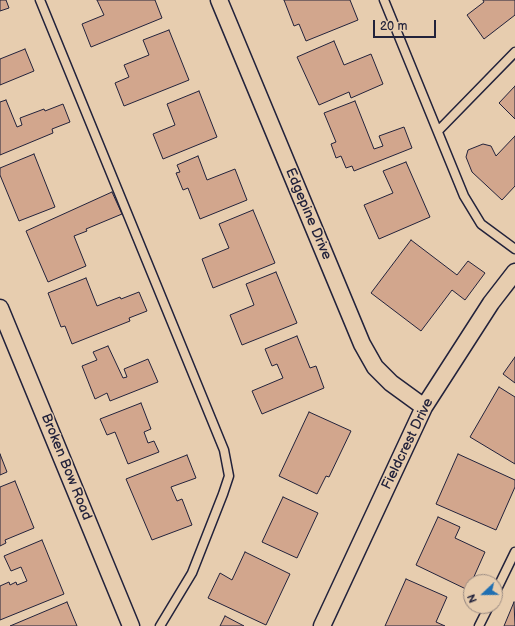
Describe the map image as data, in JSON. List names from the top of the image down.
{
  "streets": {
    "street": ["Edgepine Drive", "Fieldcrest Drive", "Broken Bow Road"]
  },
  "crossings": [
    ["Edgepine Drive", "Fieldcrest Drive"]
  ],
  "scale_bar": "20 m",
  "north": "left"
}
